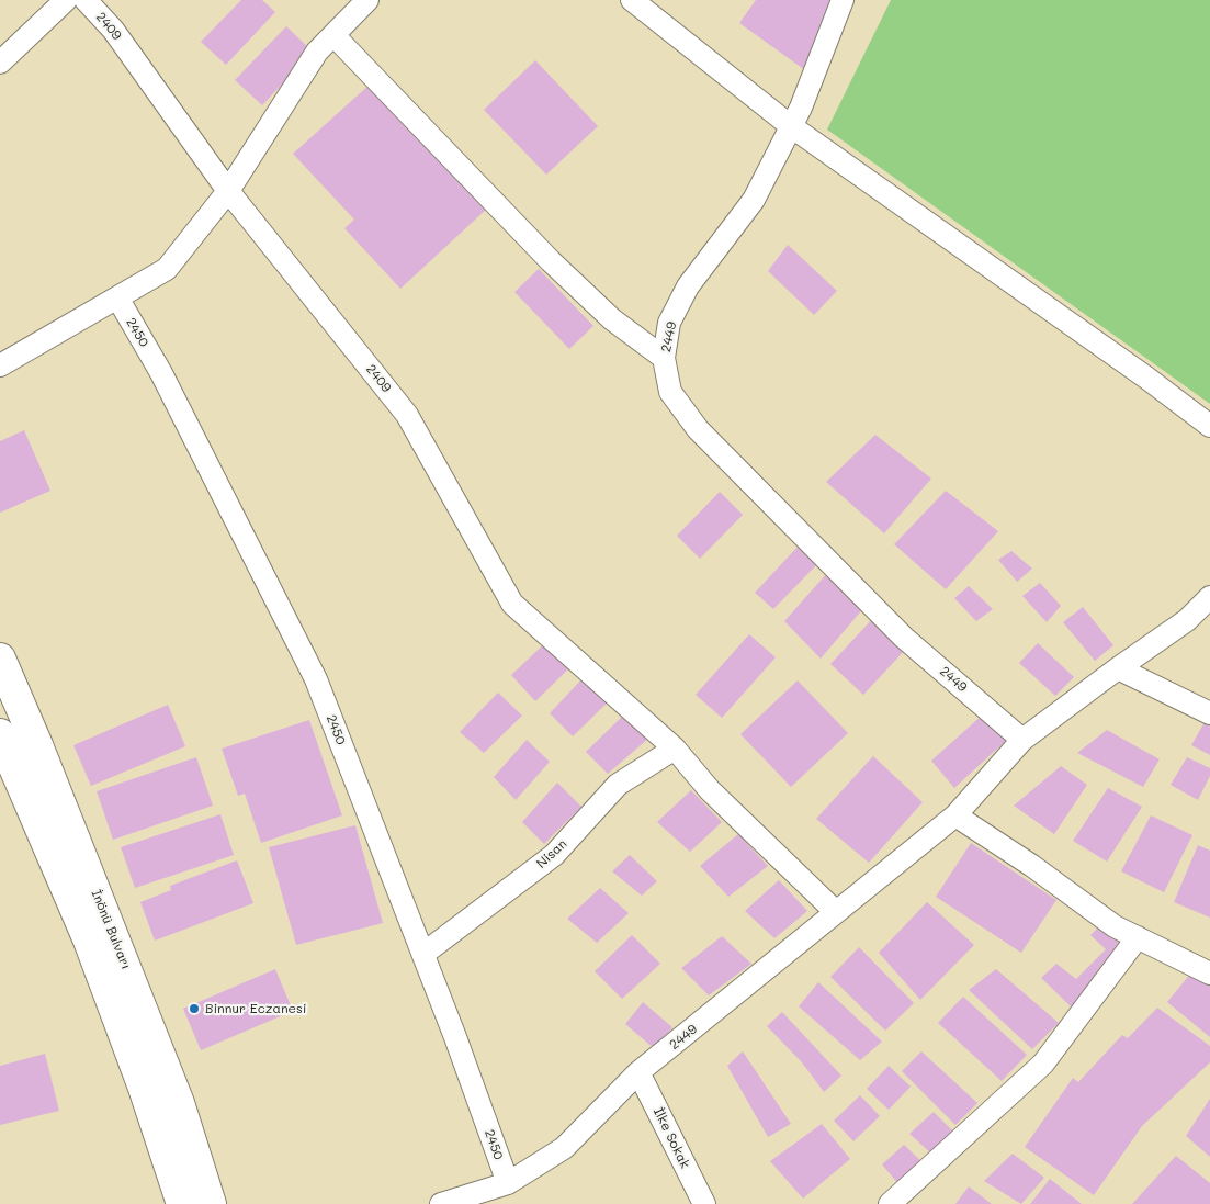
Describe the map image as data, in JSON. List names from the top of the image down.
{
  "streets": {
    "main road": ["İnönü Bulvarı"],
    "street": [
      "2409",
      "2450",
      "2449",
      "Nisan",
      "İlke Sokak"
    ]
  },
  "crossings": [
    ["2409", "2449"],
    ["2409", "Nisan"],
    ["2450", "2449"],
    ["2450", "Nisan"],
    ["2449", "İlke Sokak"]
  ],
  "places": ["Binnur Eczanesi"]
}
